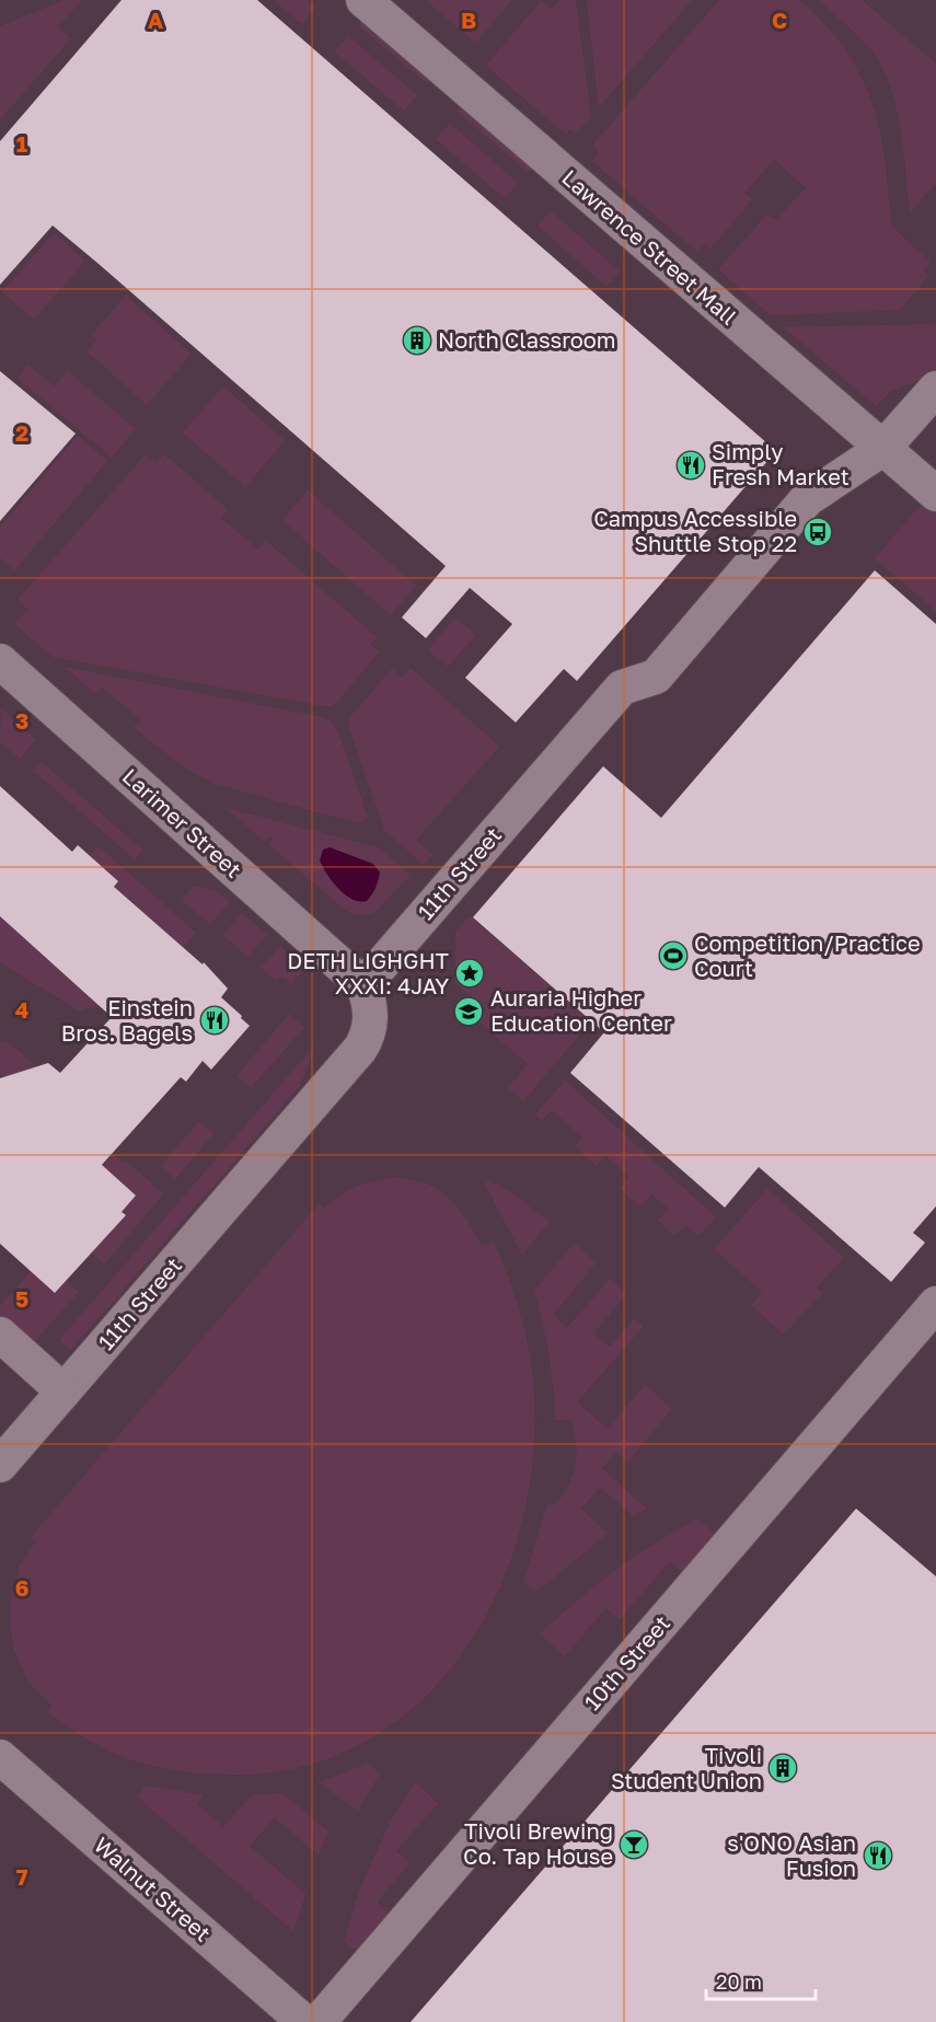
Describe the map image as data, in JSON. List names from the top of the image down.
{
  "streets": {
    "street": [
      "Lawrence Street Mall",
      "Larimer Street",
      "11th Street",
      "10th Street",
      "Walnut Street"
    ]
  },
  "crossings": [
    ["Lawrence Street Mall", "11th Street"],
    ["Larimer Street", "11th Street"]
  ],
  "places": {
    "building": ["North Classroom", "Tivoli Student Union"],
    "restaurant": ["Simply Fresh Market", "Einstein Bros. Bagels", "s'ONO Asian Fusion"],
    "bus stop": ["Campus Accessible Shuttle Stop 22"],
    "sports": ["Competition/Practice Court"],
    "place": ["DETH LIGHGHT XXXI: 4JAY"],
    "school or university": ["Auraria Higher Education Center"],
    "bar": ["Tivoli Brewing Co. Tap House"]
  },
  "scale_bar": "20 m",
  "grid": {
    "columns": ["A", "B", "C"],
    "rows": [
      "1",
      "2",
      "3",
      "4",
      "5",
      "6",
      "7"
    ]
  }
}
